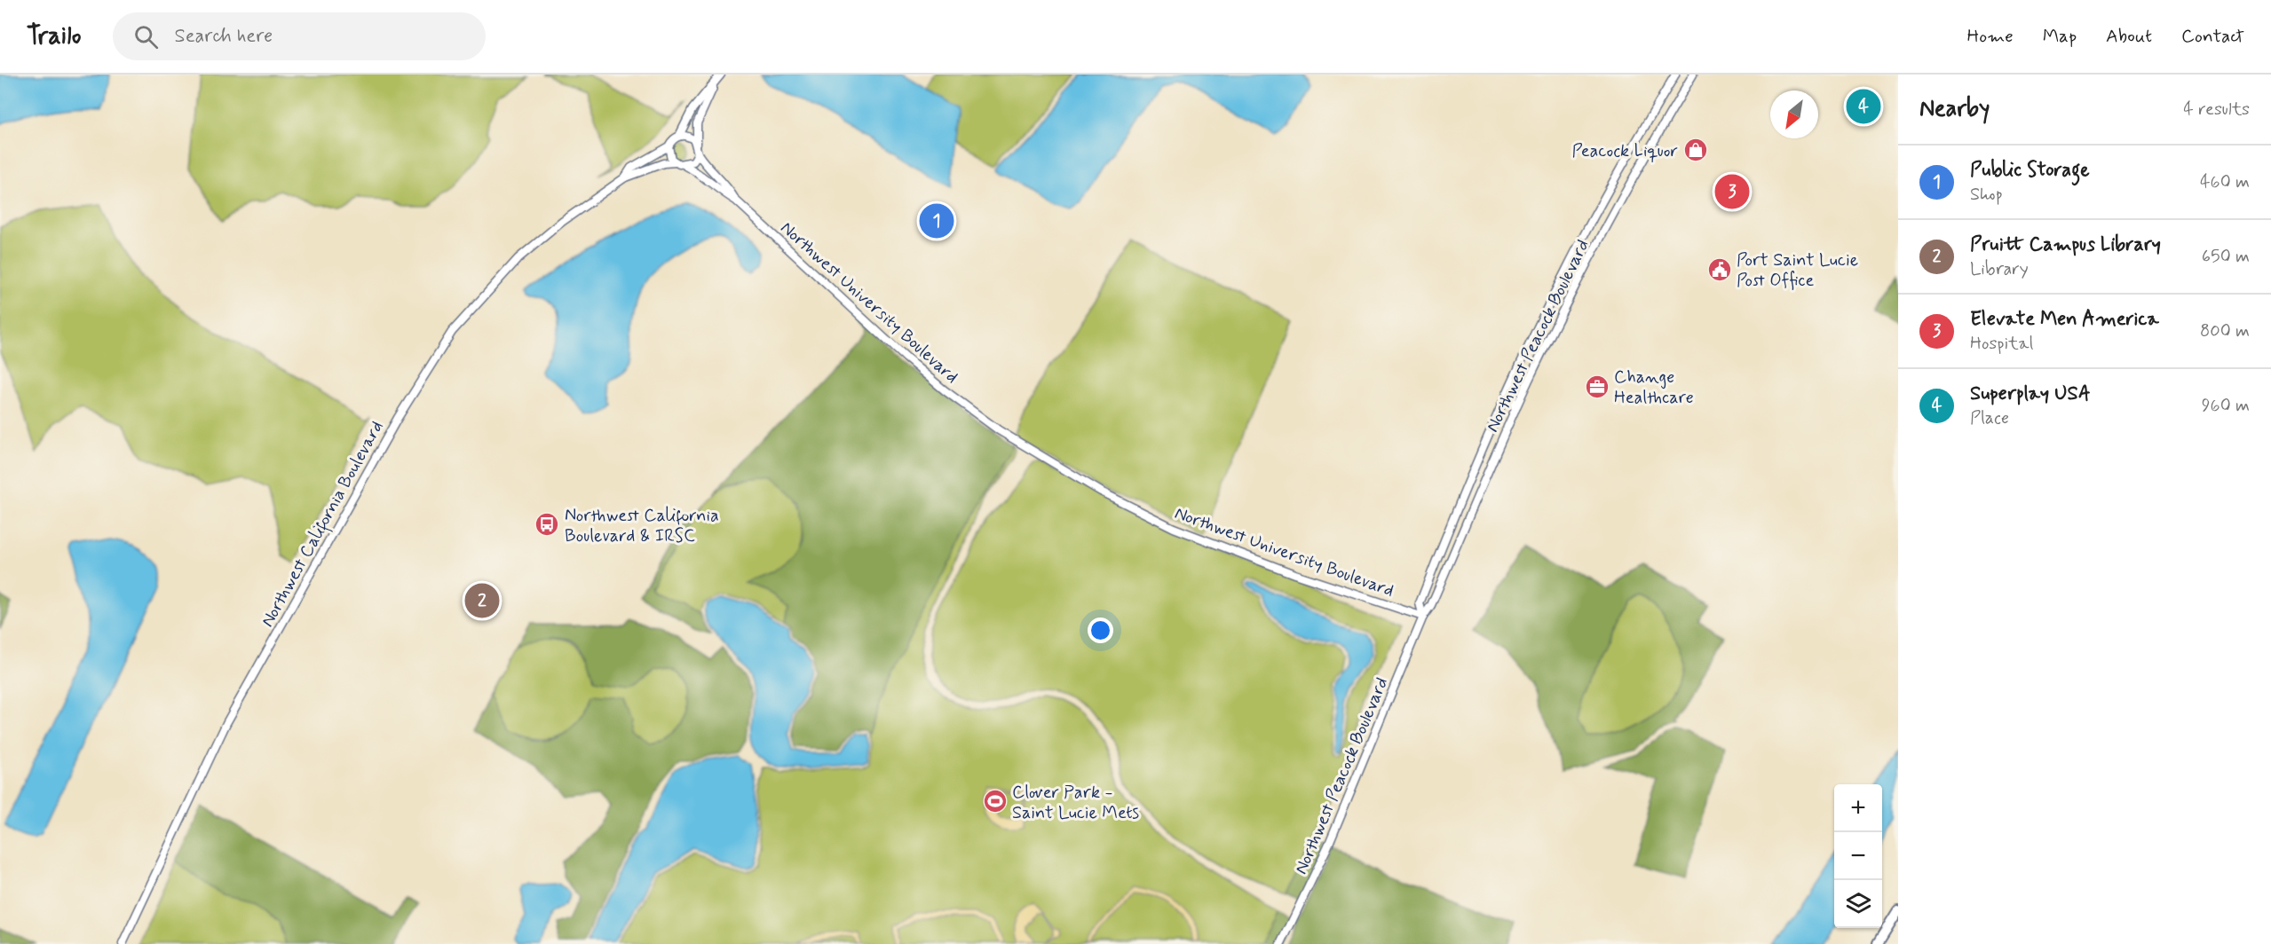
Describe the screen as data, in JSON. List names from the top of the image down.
{
  "streets": {
    "street": ["Northwest University Boulevard", "Northwest Peacock Boulevard", "Northwest California Boulevard"]
  },
  "crossings": [
    ["Northwest University Boulevard", "Northwest Peacock Boulevard"],
    ["Northwest University Boulevard", "Northwest California Boulevard"]
  ],
  "places": {
    "shop": ["Peacock Liquor"],
    "public building": ["Port Saint Lucie Post Office"],
    "office": ["Change Healthcare"],
    "bus stop": ["Northwest California Boulevard & IRSC"],
    "sports": ["Clover Park - Saint Lucie Mets"]
  },
  "north": "bottom left",
  "page": {
    "header": "Trailo",
    "search": "Search here",
    "nav": [
      "Home",
      "Map",
      "About",
      "Contact"
    ],
    "heading": ["Nearby", "4 results"],
    "pins": [
      "4",
      "3",
      "1",
      "2"
    ],
    "list": [
      {
        "mark": "1",
        "name": "Public Storage",
        "note": "Shop",
        "value": "460 m"
      },
      {
        "mark": "2",
        "name": "Pruitt Campus Library",
        "note": "Library",
        "value": "650 m"
      },
      {
        "mark": "3",
        "name": "Elevate Men America",
        "note": "Hospital",
        "value": "800 m"
      },
      {
        "mark": "4",
        "name": "Superplay USA",
        "note": "Place",
        "value": "960 m"
      }
    ],
    "map_buttons": ["+", "−"]
  }
}
